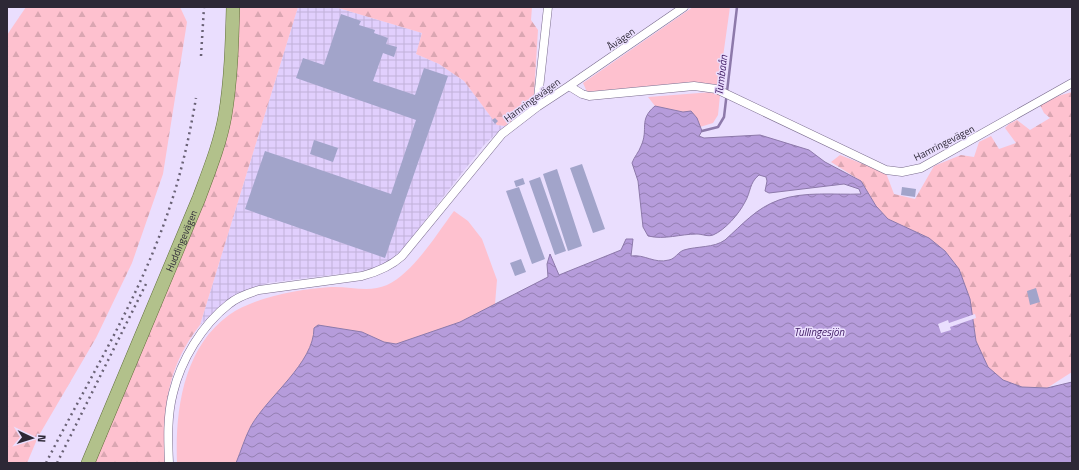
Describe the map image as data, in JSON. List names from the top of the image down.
{
  "streets": {
    "main road": ["Huddingevägen"],
    "street": ["Åvägen", "Hamringevägen"]
  },
  "crossings": [
    ["Åvägen", "Hamringevägen"]
  ],
  "water": ["Tumbaån", "Tullingesjön"],
  "north": "right"
}
